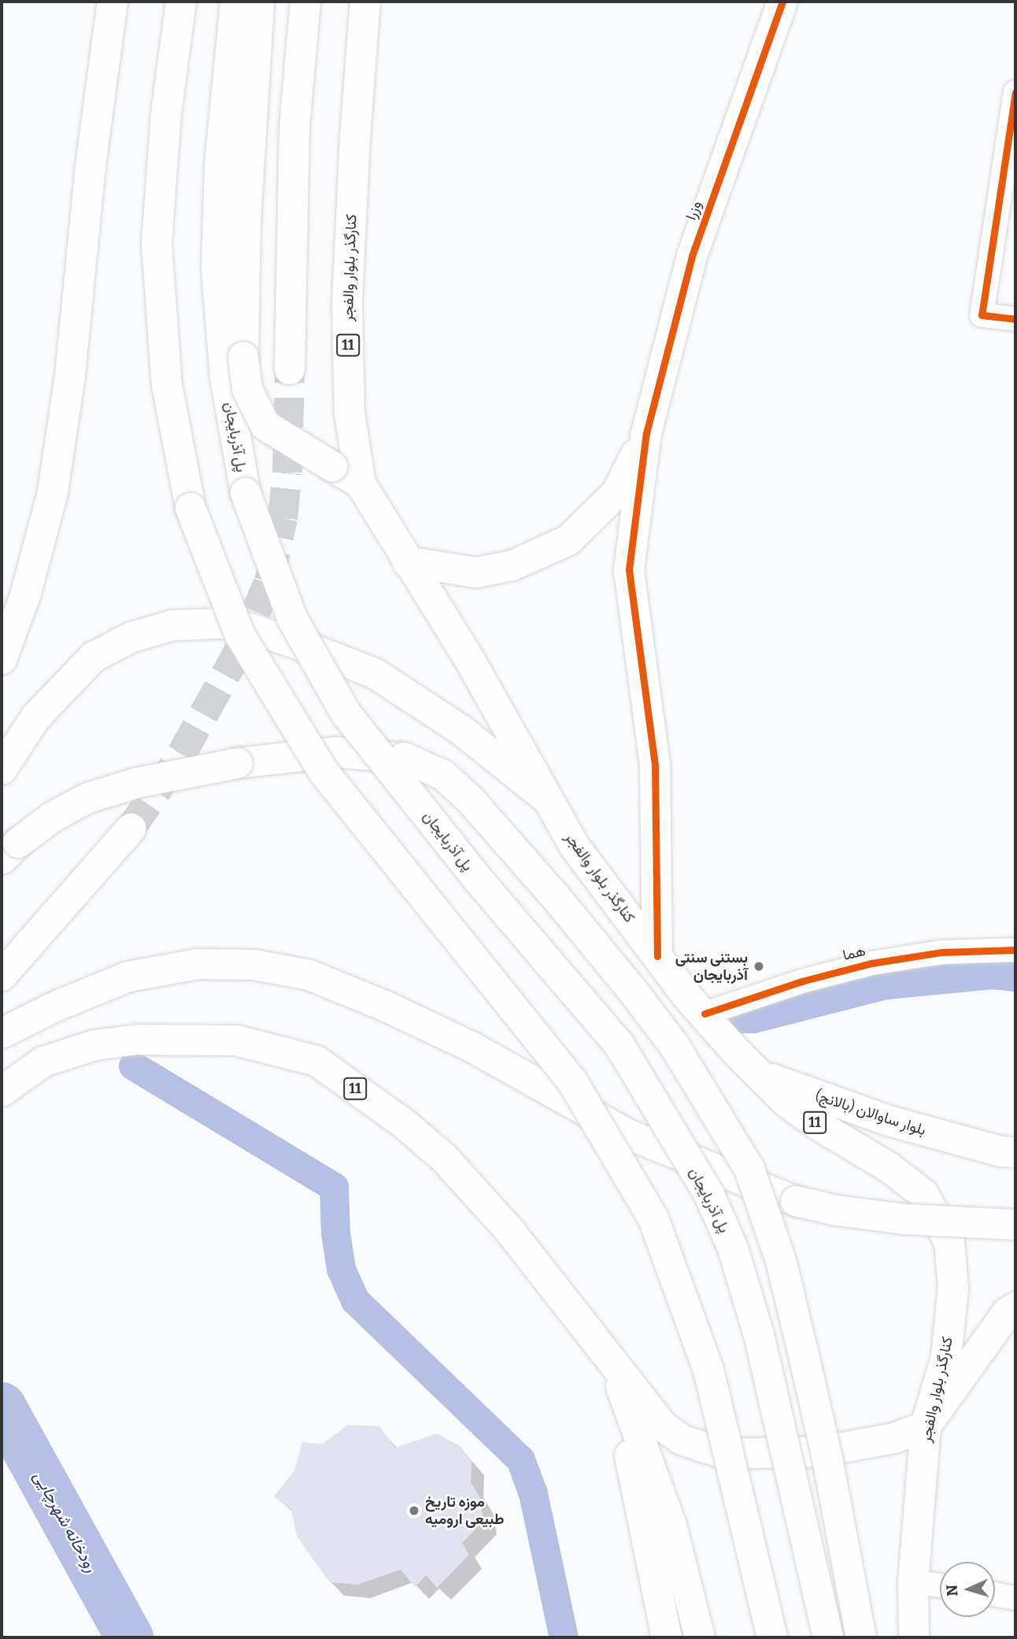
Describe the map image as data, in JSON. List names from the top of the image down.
{
  "streets": {
    "main road": [
      "وزرا",
      "کنارگذر بلوار والفجر",
      "11",
      "پل آذربایجان",
      "بلوار ساوالان (بالانج)"
    ],
    "street": ["هما"]
  },
  "crossings": [
    ["کنارگذر بلوار والفجر", "11"],
    ["کنارگذر بلوار والفجر", "هما"],
    ["کنارگذر بلوار والفجر", "بلوار ساوالان (بالانج)"]
  ],
  "water": ["رودخانه شهرچایی"],
  "places": ["بستنی سنتی آذربایجان", "موزه تاریخ طبیعی ارومیه"],
  "north": "left"
}
